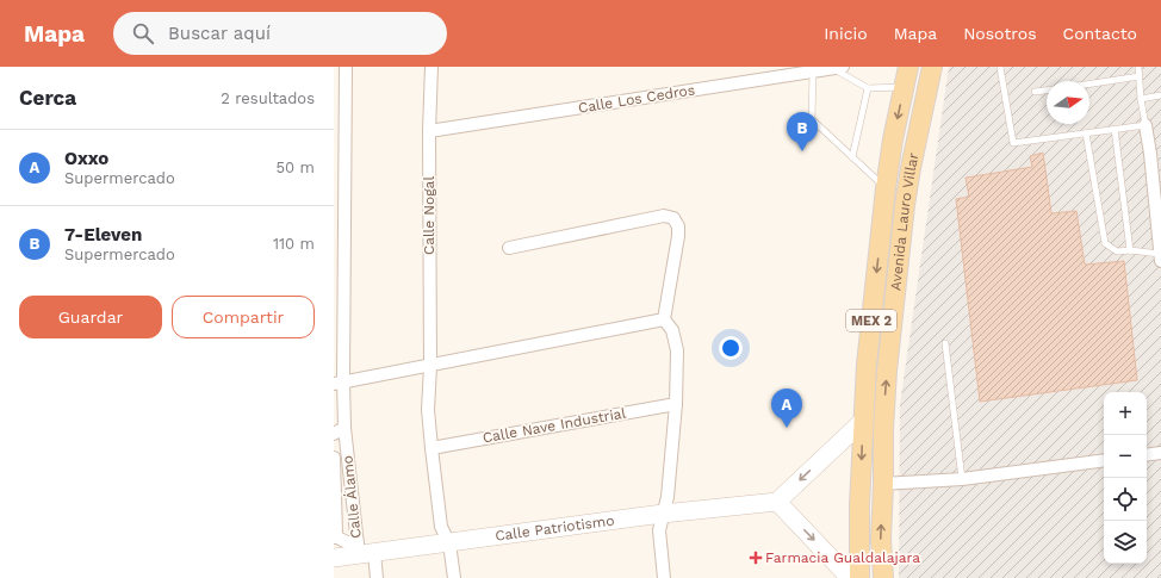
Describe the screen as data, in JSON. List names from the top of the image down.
{
  "streets": {
    "main road": ["Avenida Lauro Villar", "MEX 2"],
    "street": [
      "Calle Los Cedros",
      "Calle Nogal",
      "Calle Nave Industrial",
      "Calle Álamo",
      "Calle Patriotismo"
    ]
  },
  "crossings": [
    ["Calle Los Cedros", "Calle Nogal"],
    ["Calle Nogal", "Calle Nave Industrial"],
    ["Calle Nogal", "Calle Patriotismo"],
    ["Calle Álamo", "Calle Patriotismo"]
  ],
  "places": {
    "health": ["Farmacia Gualdalajara"]
  },
  "north": "right",
  "page": {
    "header": "Mapa",
    "search": "Buscar aquí",
    "nav": [
      "Inicio",
      "Mapa",
      "Nosotros",
      "Contacto"
    ],
    "heading": ["Cerca", "2 resultados"],
    "pins": ["B", "A"],
    "list": [
      {
        "mark": "A",
        "name": "Oxxo",
        "note": "Supermercado",
        "value": "50 m"
      },
      {
        "mark": "B",
        "name": "7-Eleven",
        "note": "Supermercado",
        "value": "110 m"
      }
    ],
    "buttons": ["Guardar", "Compartir"],
    "map_buttons": ["+", "−"]
  }
}
